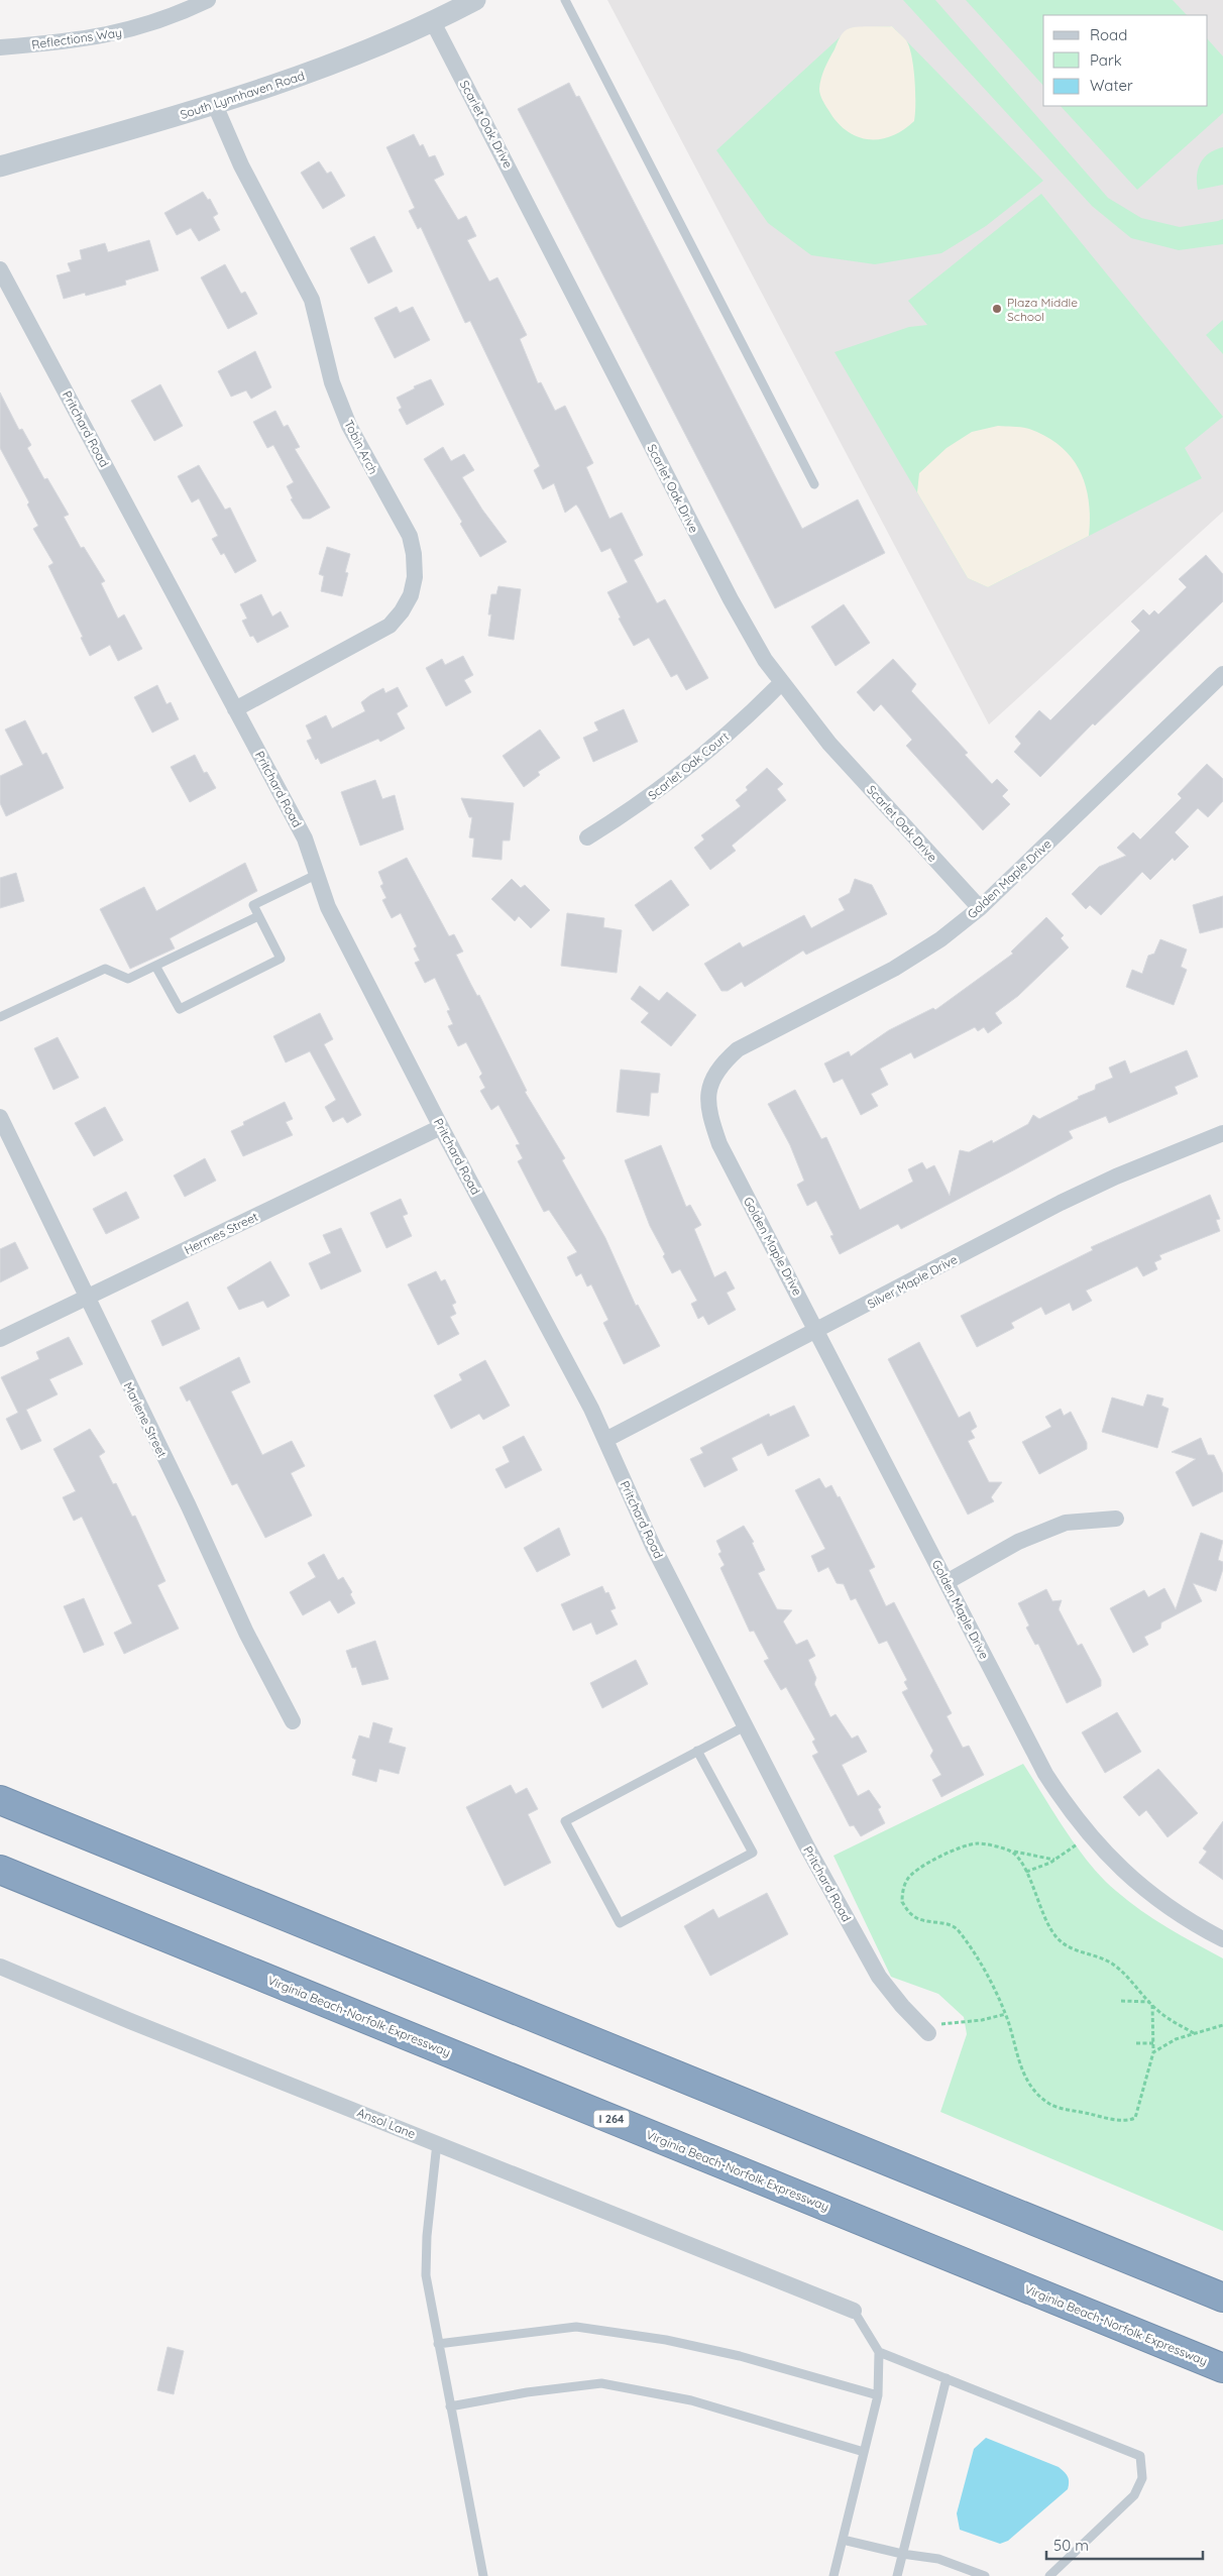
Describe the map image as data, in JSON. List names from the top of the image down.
{
  "streets": {
    "highway": ["Virginia Beach-Norfolk Expressway", "I 264"],
    "street": [
      "Reflections Way",
      "South Lynnhaven Road",
      "Scarlet Oak Drive",
      "Pritchard Road",
      "Tobin Arch",
      "Scarlet Oak Court",
      "Golden Maple Drive",
      "Hermes Street",
      "Silver Maple Drive",
      "Marlene Street",
      "Ansol Lane"
    ]
  },
  "crossings": [
    ["South Lynnhaven Road", "Scarlet Oak Drive"],
    ["South Lynnhaven Road", "Tobin Arch"],
    ["Scarlet Oak Drive", "Scarlet Oak Court"],
    ["Scarlet Oak Drive", "Golden Maple Drive"],
    ["Pritchard Road", "Tobin Arch"],
    ["Pritchard Road", "Hermes Street"],
    ["Pritchard Road", "Silver Maple Drive"],
    ["Golden Maple Drive", "Silver Maple Drive"],
    ["Hermes Street", "Marlene Street"]
  ],
  "places": ["Plaza Middle School"],
  "legend": ["Road", "Park", "Water"],
  "scale_bar": "50 m"
}
